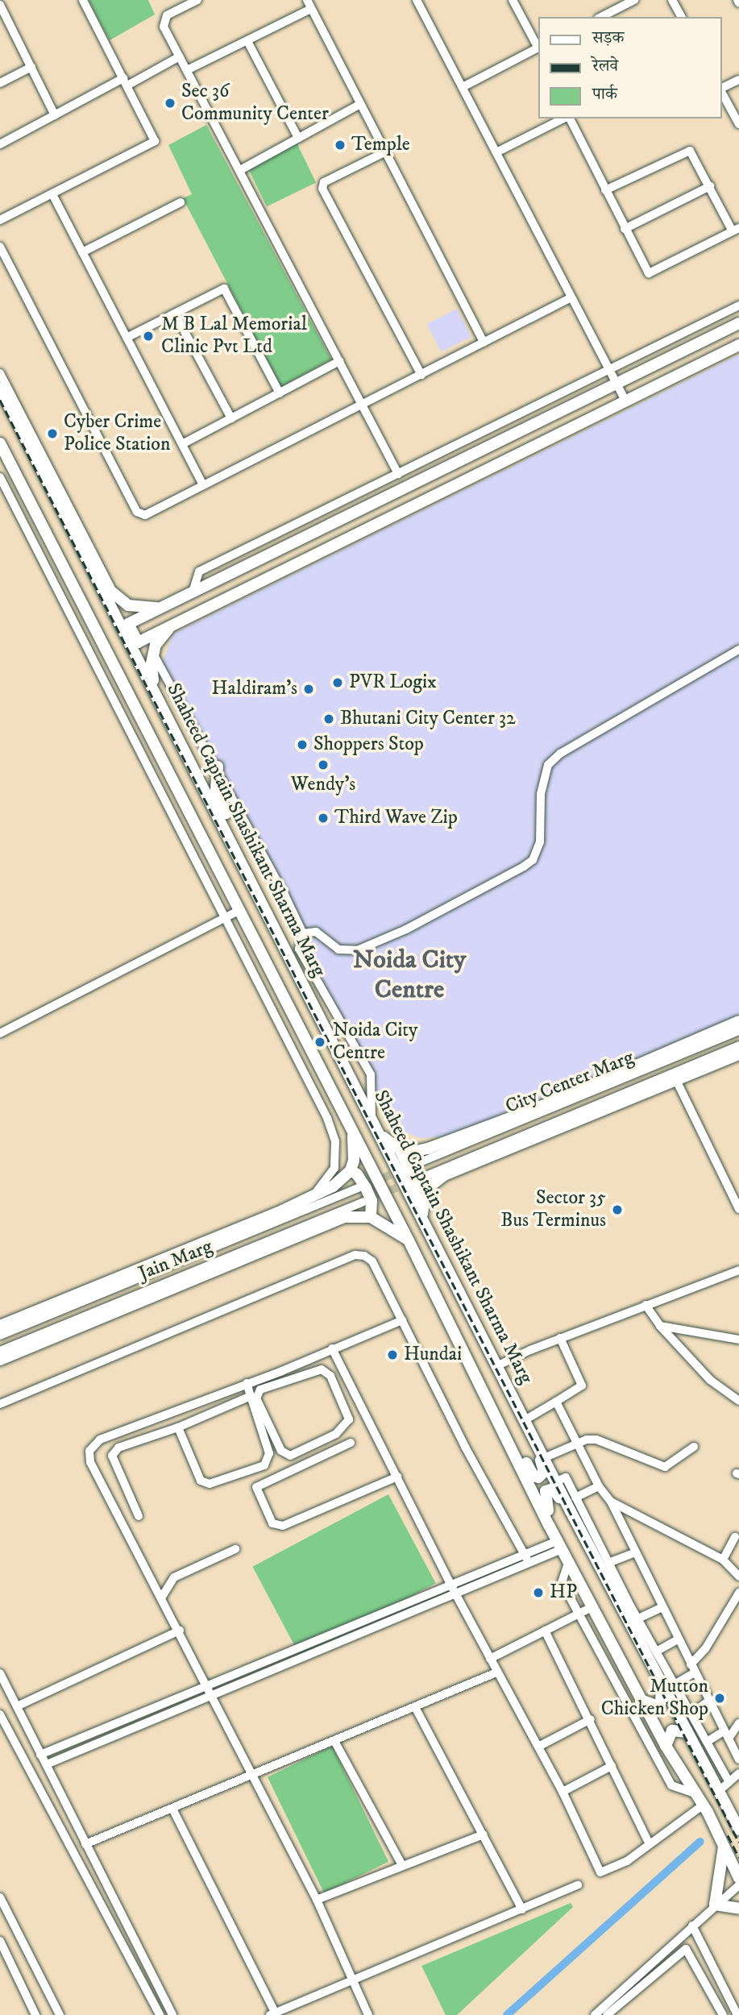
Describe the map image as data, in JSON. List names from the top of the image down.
{
  "streets": {
    "main road": ["Shaheed Captain Shashikant Sharma Marg"],
    "street": ["City Center Marg", "Jain Marg"]
  },
  "districts": ["Noida City Centre"],
  "places": [
    "Sec 36 Community Center",
    "Temple",
    "M B Lal Memorial Clinic Pvt Ltd",
    "Cyber Crime Police Station",
    "PVR Logix",
    "Haldiram's",
    "Bhutani City Center 32",
    "Shoppers Stop",
    "Wendy's",
    "Third Wave Zip",
    "Noida City Centre",
    "Sector 35 Bus Terminus",
    "Hundai",
    "HP",
    "Mutton Chicken Shop"
  ],
  "legend": ["सड़क", "रेलवे", "पार्क"]
}
